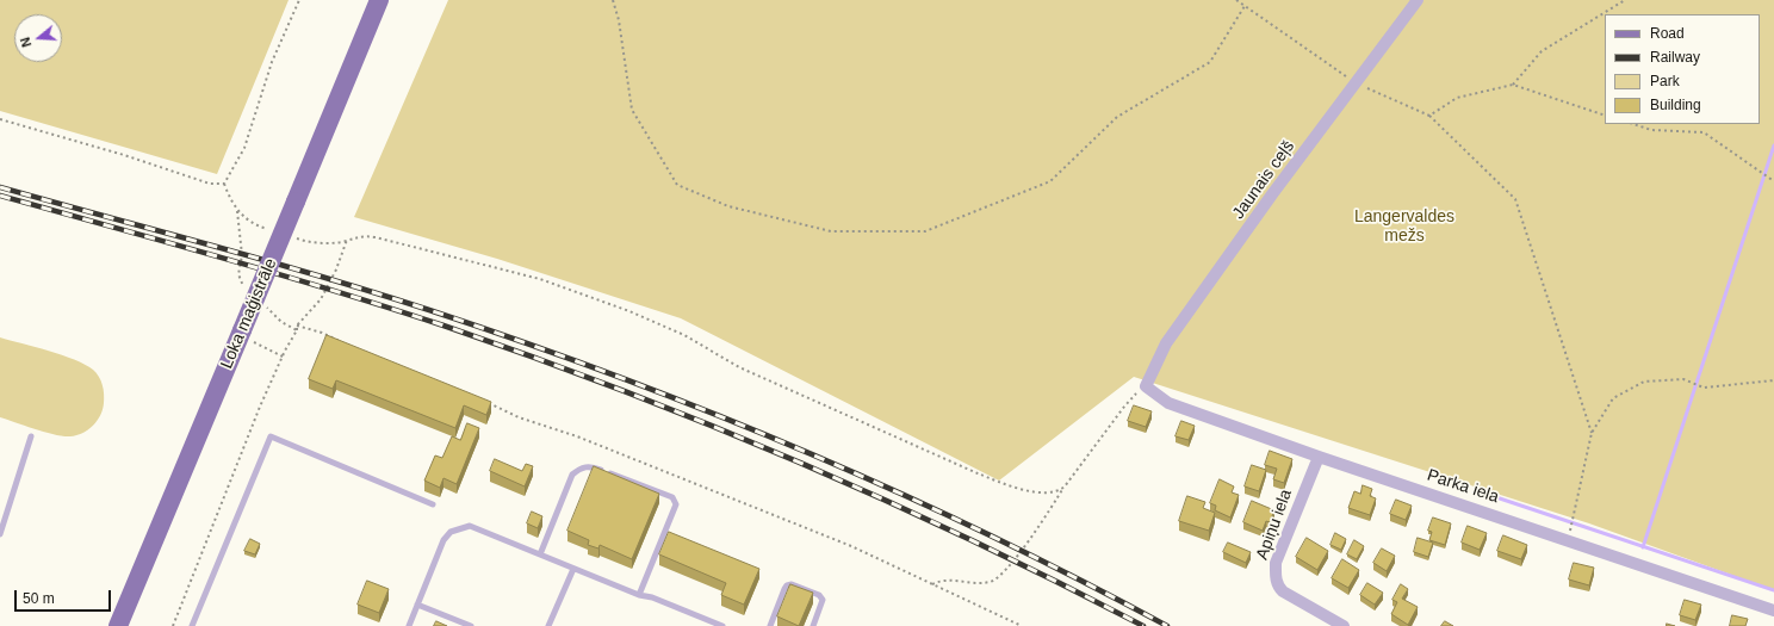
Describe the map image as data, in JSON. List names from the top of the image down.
{
  "streets": {
    "main road": ["Loka maģistrāle"],
    "street": ["Jaunais ceļš", "Parka iela", "Apiņu iela"]
  },
  "crossings": [
    ["Jaunais ceļš", "Parka iela"],
    ["Parka iela", "Apiņu iela"]
  ],
  "parks": ["Langervaldes mežs"],
  "legend": [
    "Road",
    "Railway",
    "Park",
    "Building"
  ],
  "scale_bar": "50 m",
  "north": "left"
}
